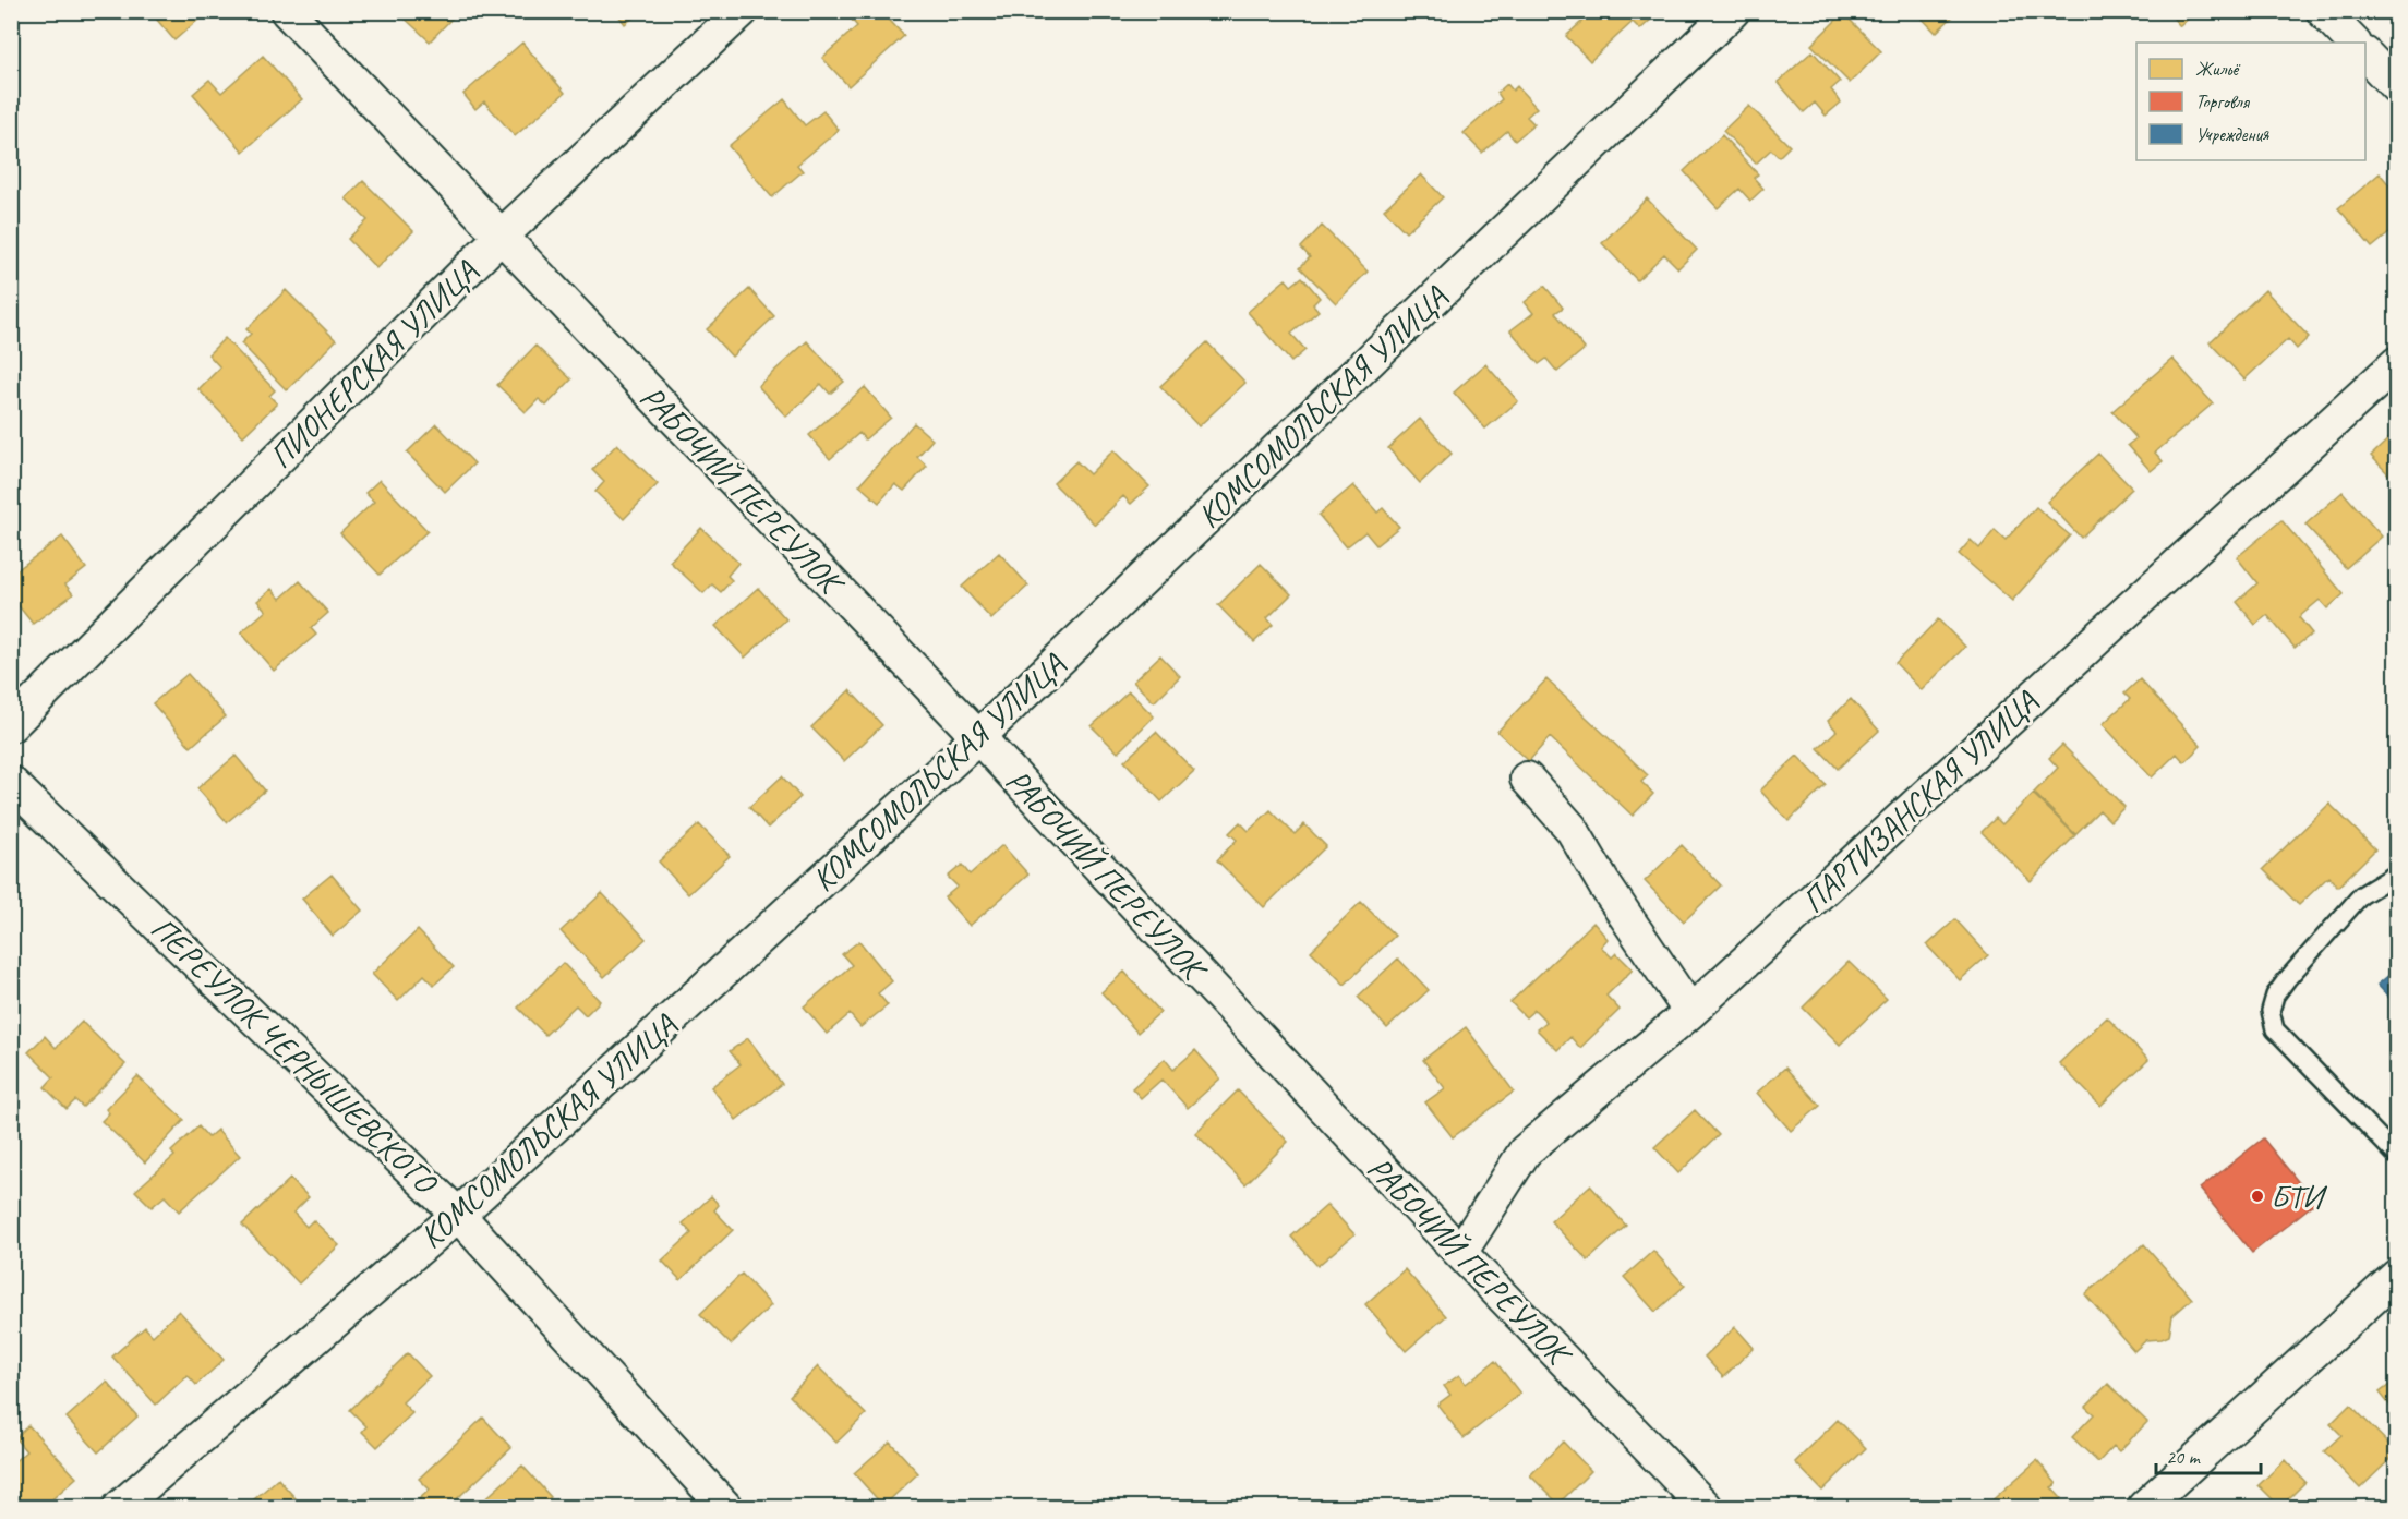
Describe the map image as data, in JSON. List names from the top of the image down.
{
  "streets": {
    "street": [
      "ПИОНЕРСКАЯ УЛИЦА",
      "КОМСОМОЛЬСКАЯ УЛИЦА",
      "РАБОЧИЙ ПЕРЕУЛОК",
      "ПАРТИЗАНСКАЯ УЛИЦА",
      "ПЕРЕУЛОК ЧЕРНЫШЕВСКОГО"
    ]
  },
  "crossings": [
    ["ПИОНЕРСКАЯ УЛИЦА", "РАБОЧИЙ ПЕРЕУЛОК"],
    ["КОМСОМОЛЬСКАЯ УЛИЦА", "РАБОЧИЙ ПЕРЕУЛОК"],
    ["КОМСОМОЛЬСКАЯ УЛИЦА", "ПЕРЕУЛОК ЧЕРНЫШЕВСКОГО"],
    ["РАБОЧИЙ ПЕРЕУЛОК", "ПАРТИЗАНСКАЯ УЛИЦА"]
  ],
  "places": ["БТИ"],
  "legend": ["Жильё", "Торговля", "Учреждения"],
  "scale_bar": "20 m"
}
